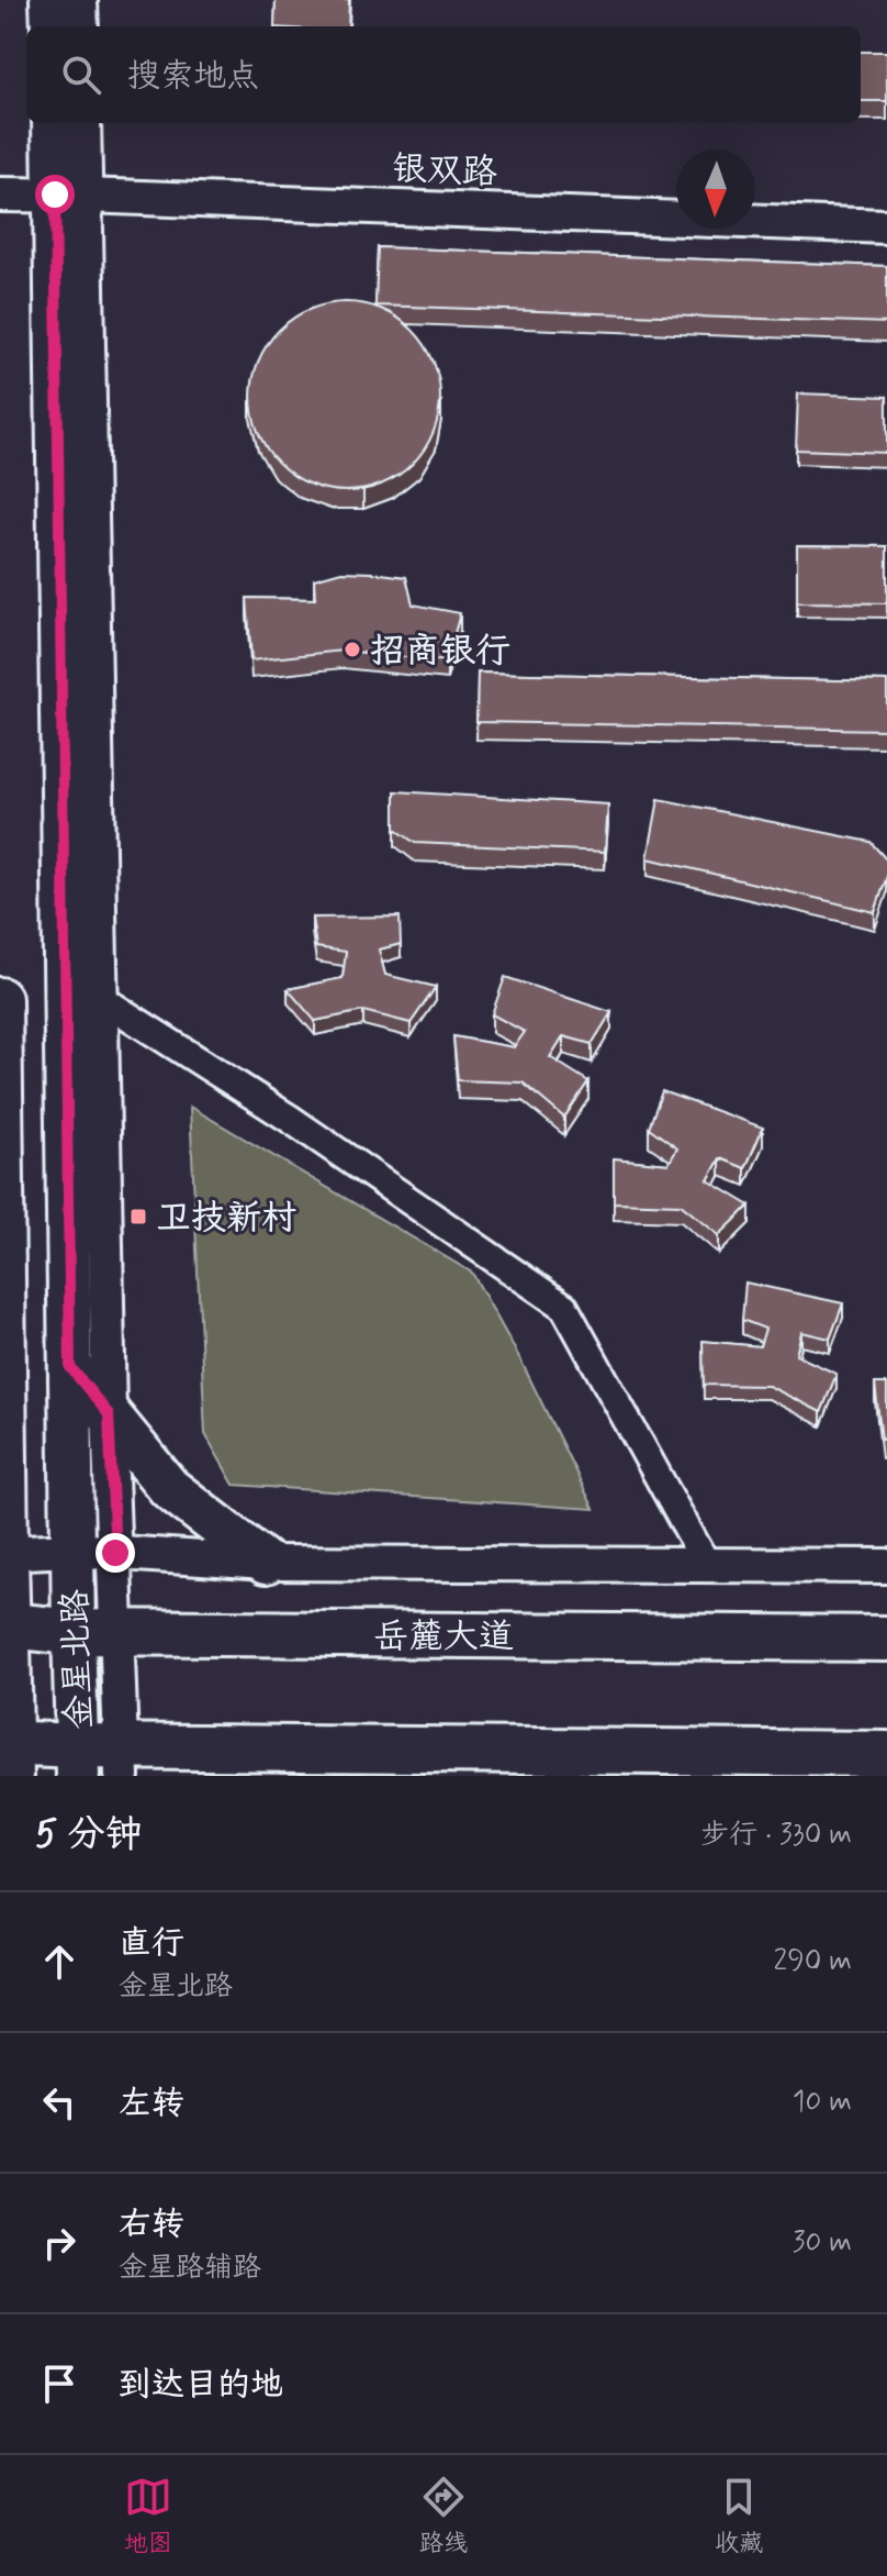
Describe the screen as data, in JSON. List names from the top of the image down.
{
  "streets": {
    "highway": ["岳麓大道"],
    "main road": ["金星北路"],
    "street": ["银双路"]
  },
  "crossings": [
    ["银双路", "金星北路"],
    ["岳麓大道", "金星北路"]
  ],
  "places": {
    "other": ["招商银行"],
    "transit": ["卫技新村"]
  },
  "north": "bottom",
  "page": {
    "search": "搜索地点",
    "heading": ["5 分钟", "步行 · 330 m"],
    "list": [
      ["直行", "金星北路", "290 m"],
      ["左转", "10 m"],
      ["右转", "金星路辅路", "30 m"],
      "到达目的地"
    ],
    "nav": ["地图", "路线", "收藏"]
  }
}
